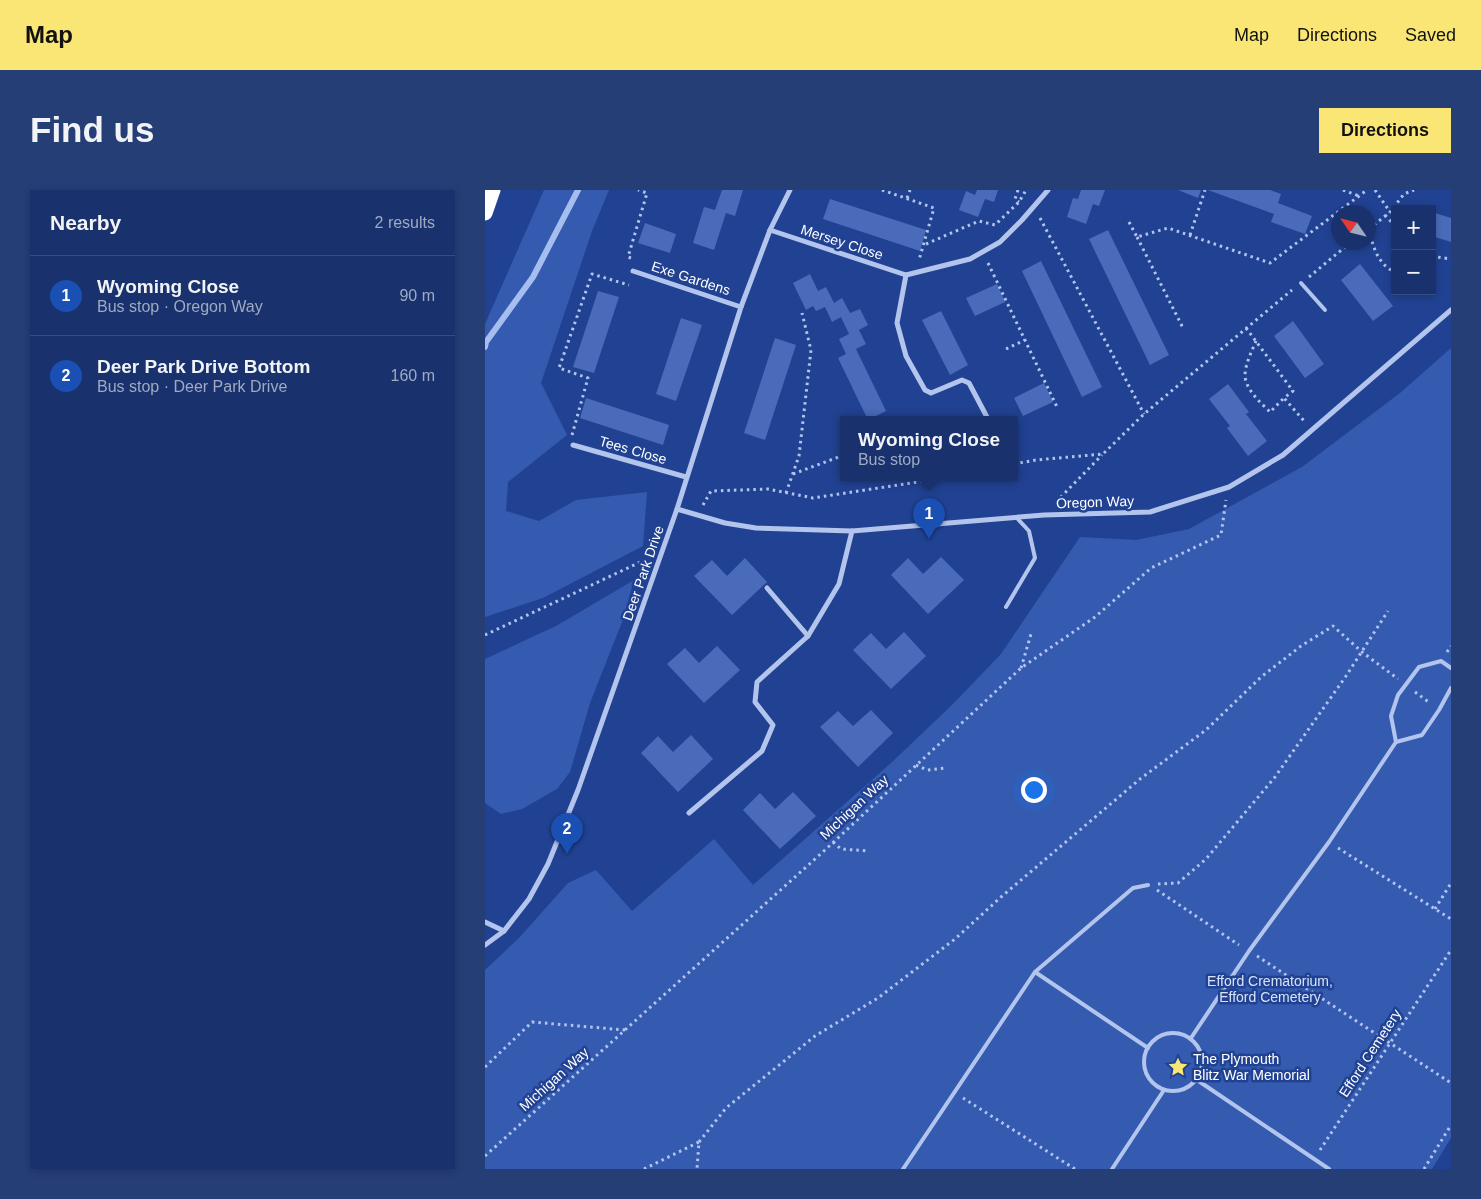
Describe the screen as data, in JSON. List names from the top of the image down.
{
  "streets": {
    "street": [
      "Mersey Close",
      "Exe Gardens",
      "Tees Close",
      "Oregon Way",
      "Deer Park Drive"
    ],
    "path": ["Michigan Way", "Efford Cemetery"]
  },
  "crossings": [
    ["Mersey Close", "Deer Park Drive"],
    ["Exe Gardens", "Deer Park Drive"],
    ["Tees Close", "Deer Park Drive"],
    ["Oregon Way", "Deer Park Drive"],
    ["Oregon Way", "Michigan Way"]
  ],
  "parks": ["Efford Crematorium, Efford Cemetery"],
  "places": {
    "place": ["The Plymouth Blitz War Memorial"]
  },
  "north": "top left",
  "page": {
    "header": "Map",
    "nav": ["Map", "Directions", "Saved"],
    "buttons": "Directions",
    "title": "Find us",
    "heading": ["Nearby", "2 results"],
    "map_buttons": ["+", "−"],
    "list": [
      {
        "mark": "1",
        "name": "Wyoming Close",
        "note": "Bus stop · Oregon Way",
        "value": "90 m"
      },
      {
        "mark": "2",
        "name": "Deer Park Drive Bottom",
        "note": "Bus stop · Deer Park Drive",
        "value": "160 m"
      }
    ],
    "popup": ["Wyoming Close", "Bus stop"],
    "pins": ["1", "2"]
  }
}
